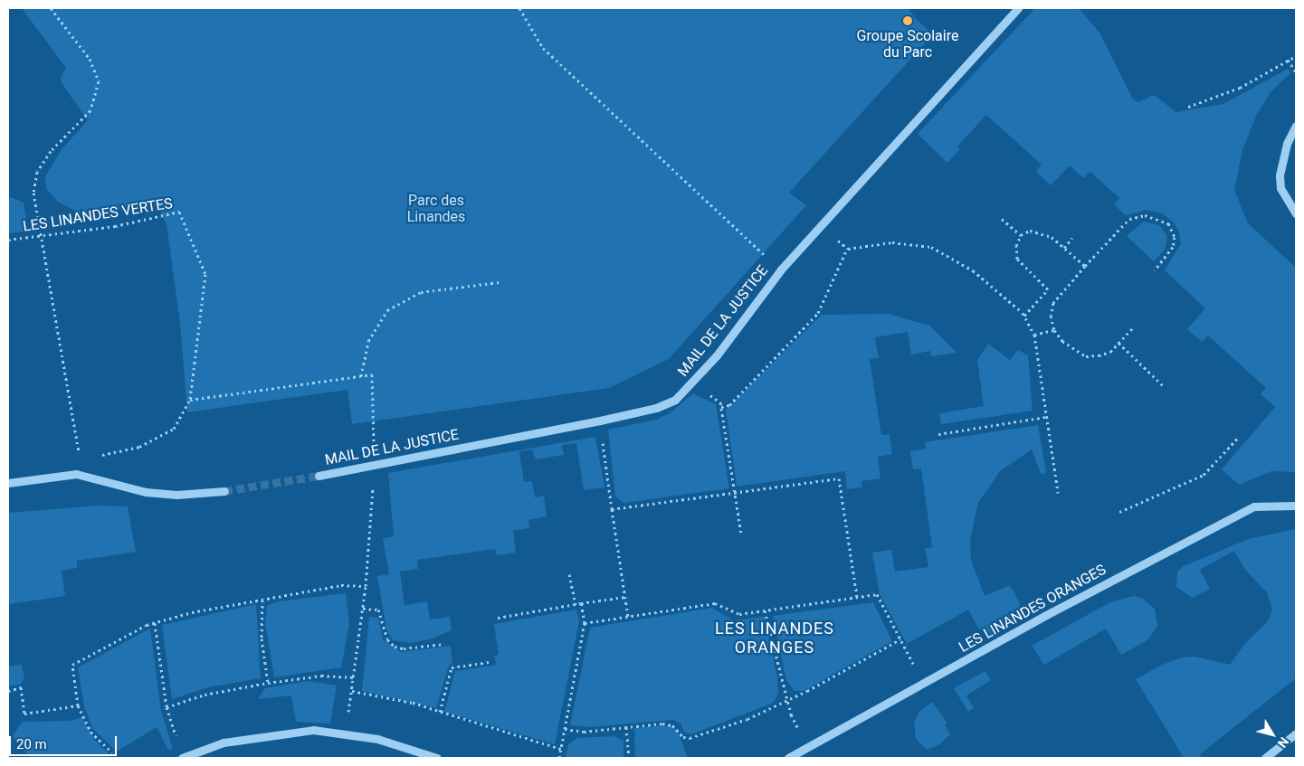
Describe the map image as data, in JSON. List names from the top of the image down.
{
  "streets": {
    "street": ["MAIL DE LA JUSTICE", "LES LINANDES ORANGES"],
    "path": ["LES LINANDES VERTES"]
  },
  "districts": ["LES LINANDES ORANGES"],
  "parks": ["Parc des Linandes"],
  "places": ["Groupe Scolaire du Parc"],
  "scale_bar": "20 m",
  "north": "bottom right"
}
